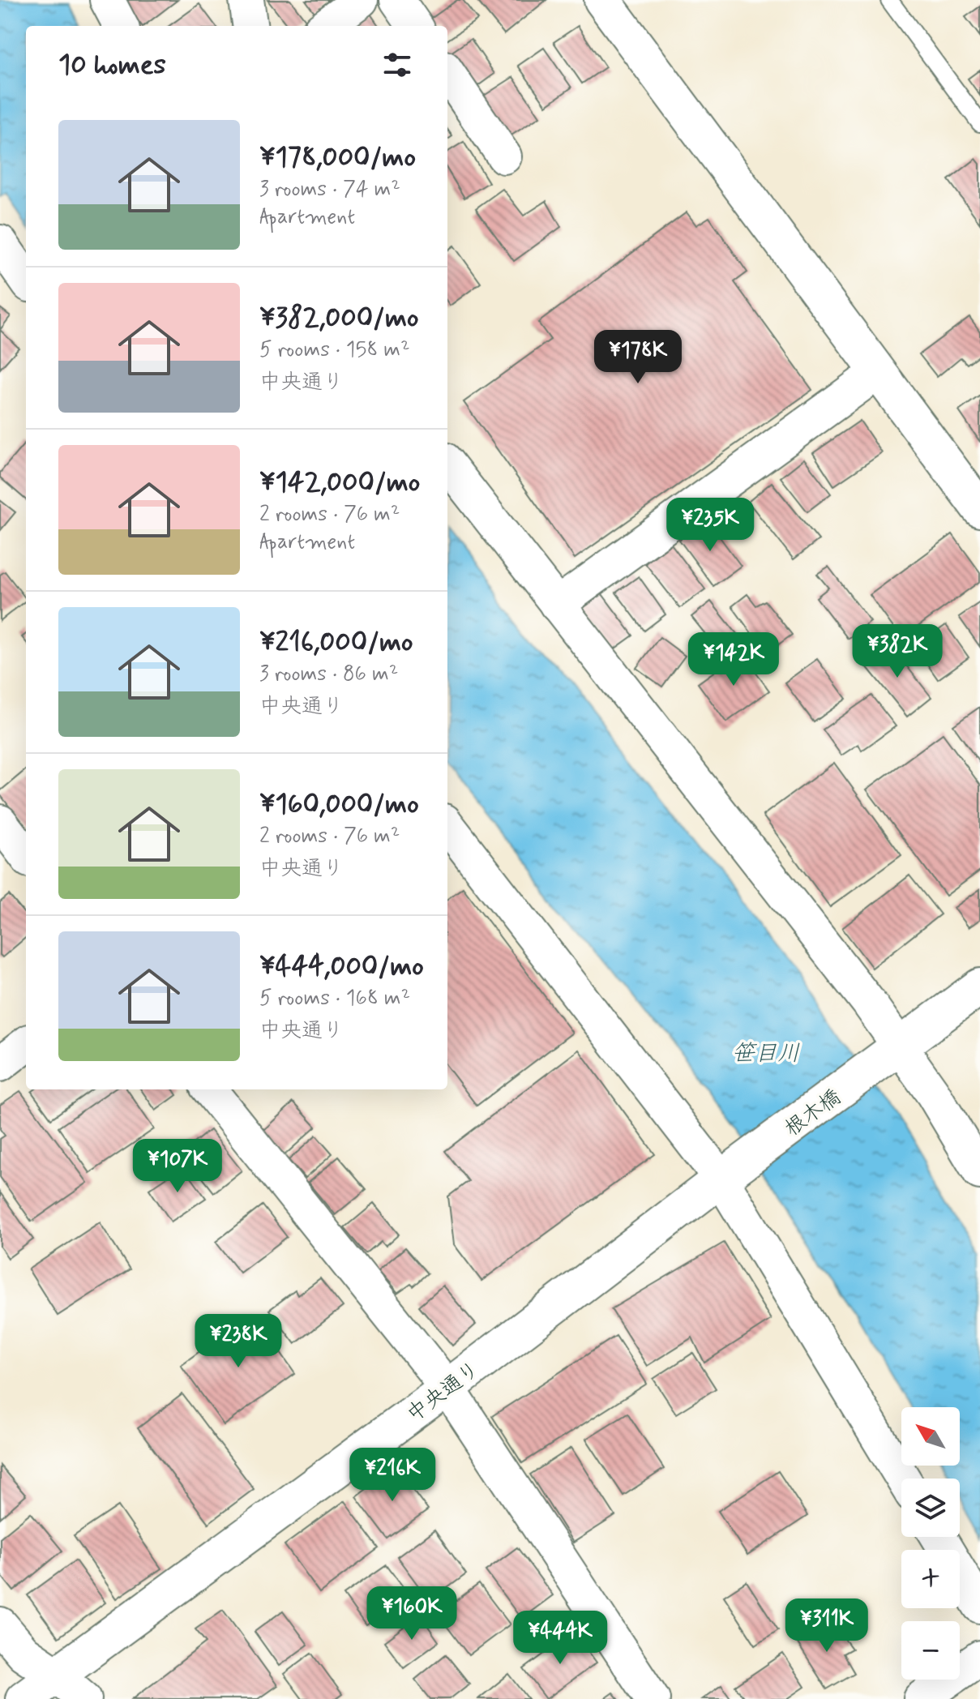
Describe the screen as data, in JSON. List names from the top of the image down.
{
  "streets": {
    "street": ["根木橋", "中央通り"]
  },
  "crossings": [
    ["根木橋", "中央通り"]
  ],
  "water": ["笹目川"],
  "north": "top left",
  "page": {
    "heading": "10 homes",
    "list": [
      {
        "name": "¥178,000/mo",
        "note": "3 rooms · 74 m² · Apartment"
      },
      {
        "name": "¥382,000/mo",
        "note": "5 rooms · 158 m² · 中央通り"
      },
      {
        "name": "¥142,000/mo",
        "note": "2 rooms · 76 m² · Apartment"
      },
      {
        "name": "¥216,000/mo",
        "note": "3 rooms · 86 m² · 中央通り"
      },
      {
        "name": "¥160,000/mo",
        "note": "2 rooms · 76 m² · 中央通り"
      },
      {
        "name": "¥444,000/mo",
        "note": "5 rooms · 168 m² · 中央通り"
      }
    ],
    "price": [
      "¥178K",
      "¥235K",
      "¥382K",
      "¥142K",
      "¥107K",
      "¥238K",
      "¥216K",
      "¥160K",
      "¥311K",
      "¥444K"
    ],
    "map_buttons": ["+", "−"]
  }
}
